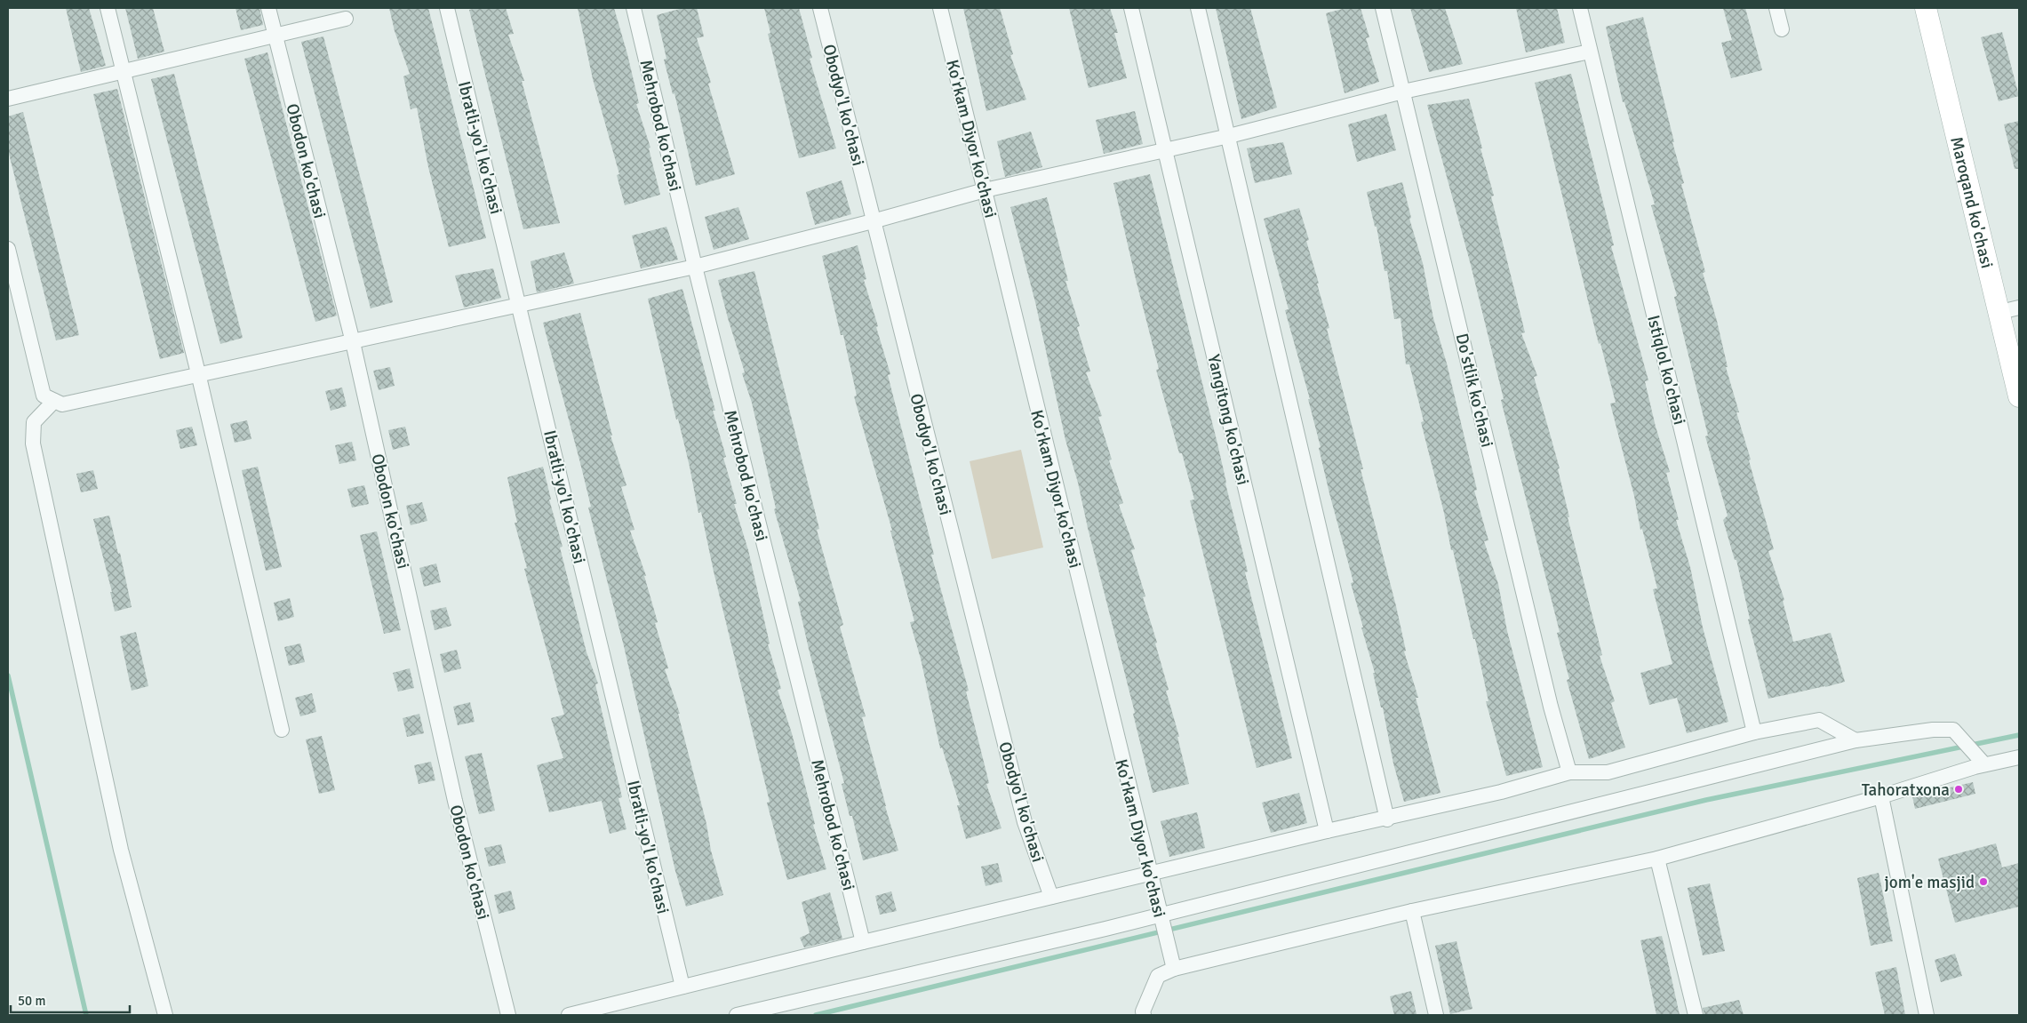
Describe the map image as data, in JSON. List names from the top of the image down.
{
  "streets": {
    "street": [
      "Obodyo'l ko'chasi",
      "Mehrobod ko'chasi",
      "Ko'rkam Diyor ko'chasi",
      "Ibratli-yo'l ko'chasi",
      "Obodon ko'chasi",
      "Maroqand ko'chasi",
      "Istiqlol ko'chasi",
      "Do'stlik ko'chasi",
      "Yangitong ko'chasi"
    ]
  },
  "places": ["Tahoratxona", "jom'e masjid"],
  "scale_bar": "50 m"
}
